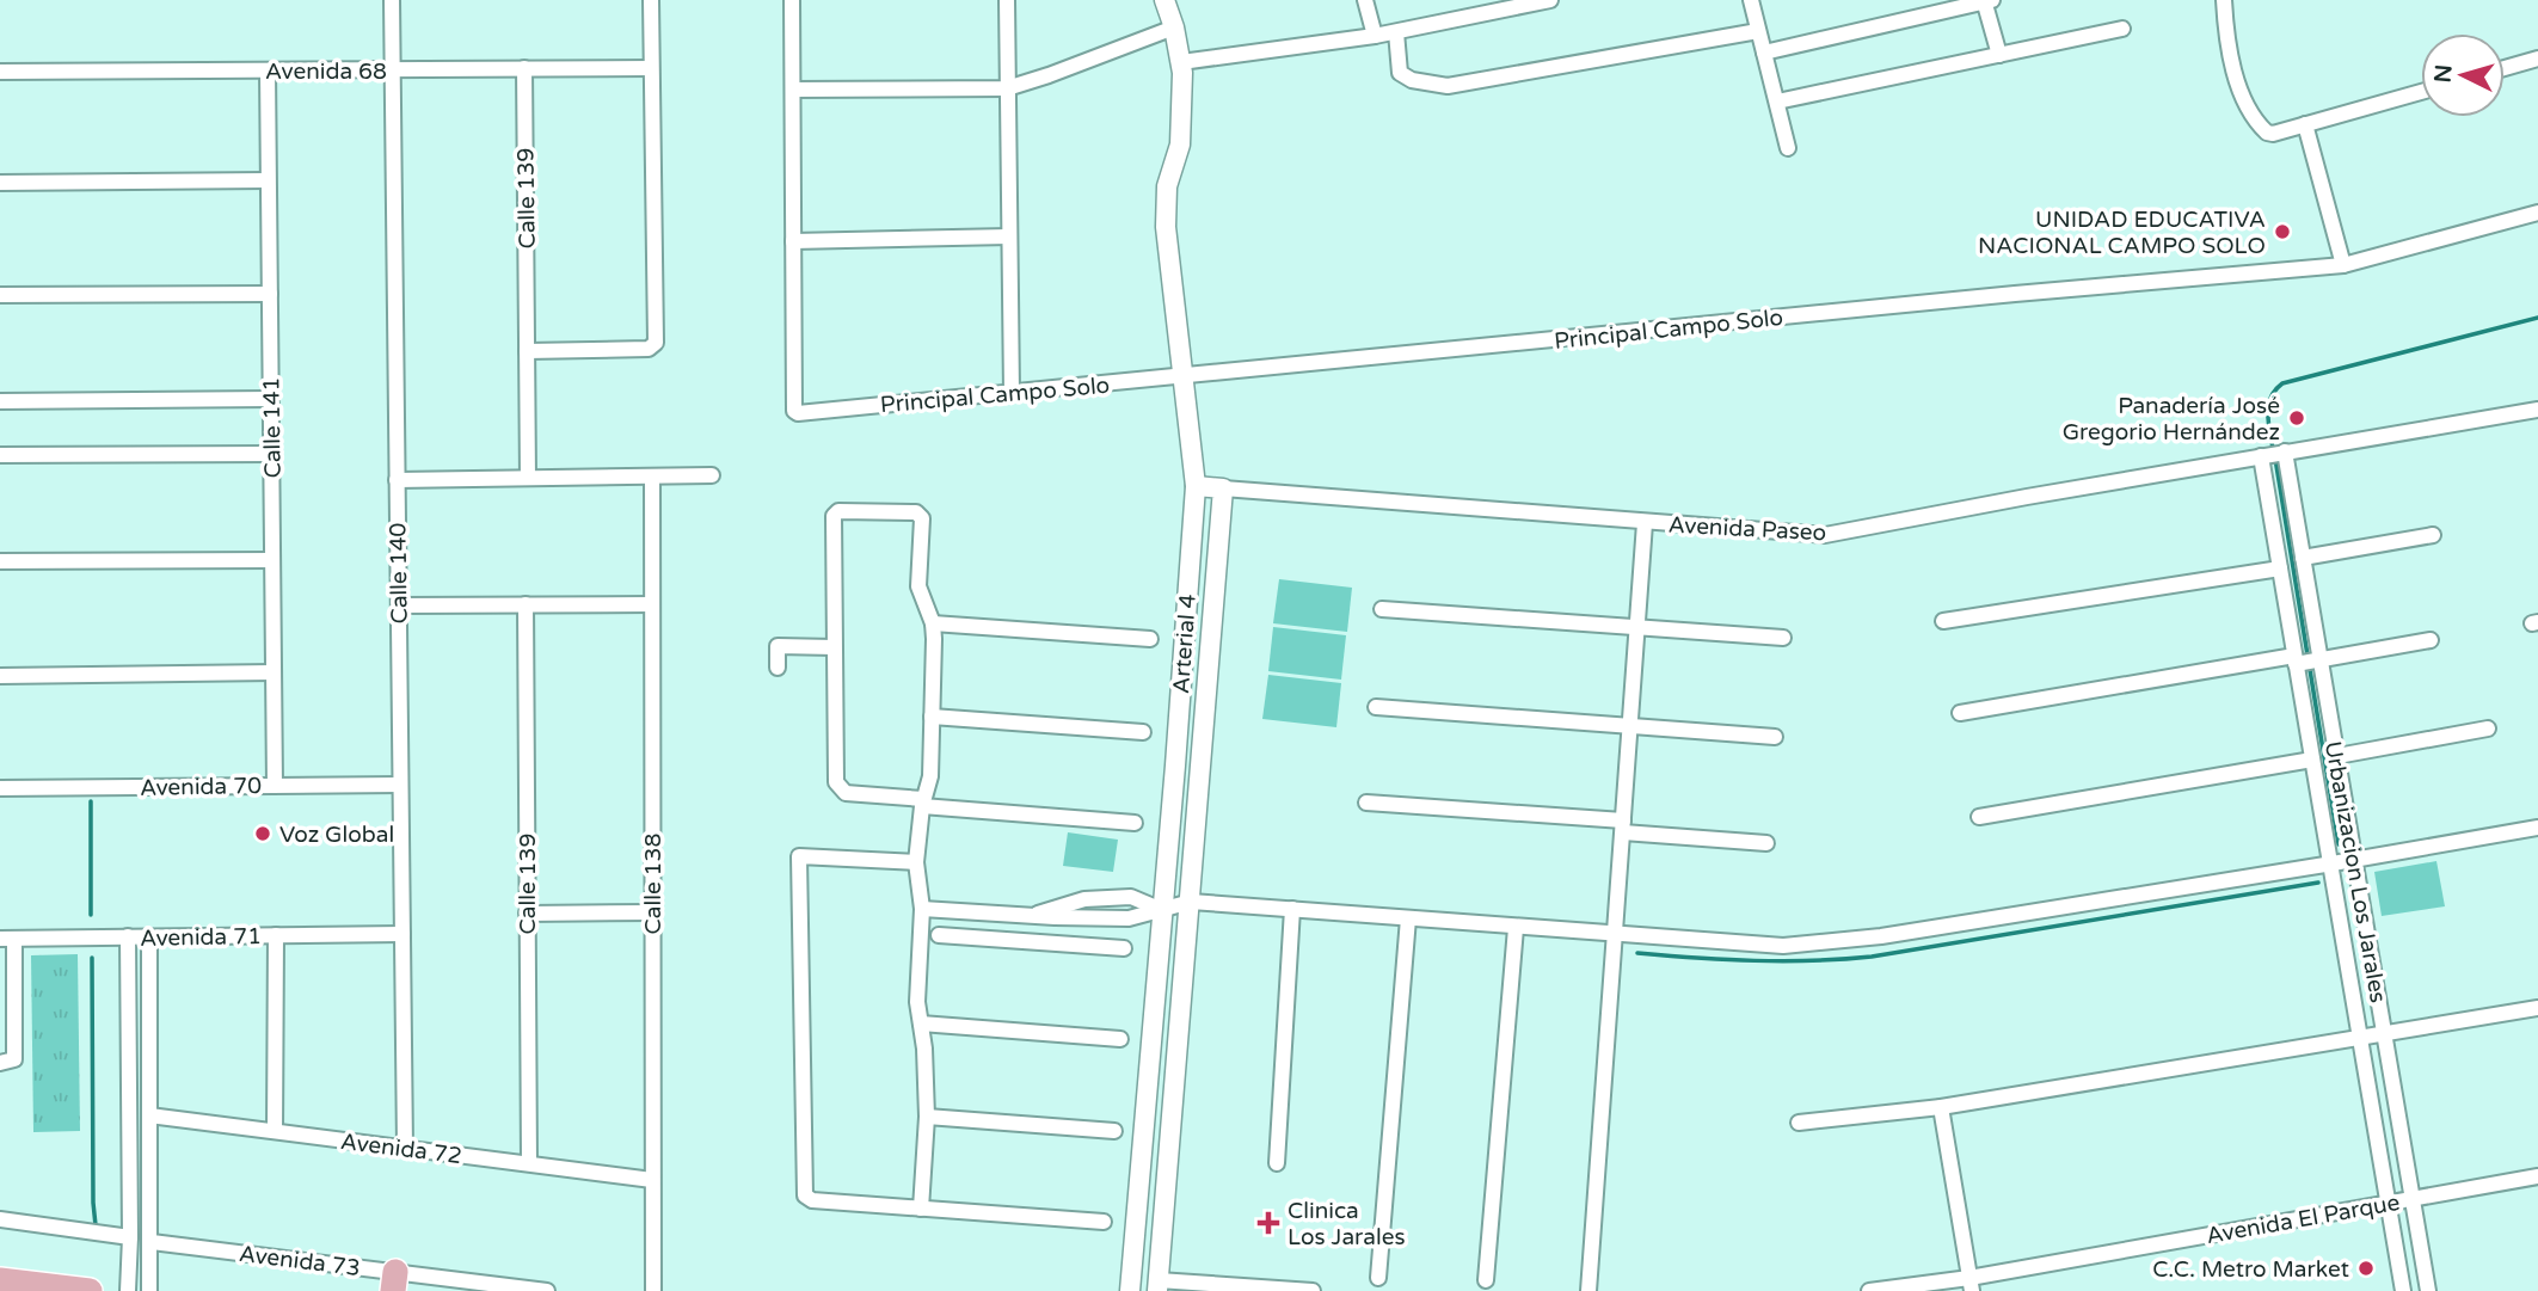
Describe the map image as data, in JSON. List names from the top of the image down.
{
  "streets": {
    "street": [
      "Avenida 68",
      "Calle 139",
      "Principal Campo Solo",
      "Calle 141",
      "Avenida Paseo",
      "Calle 140",
      "Arterial 4",
      "Avenida 70",
      "Urbanizacion Los Jarales",
      "Calle 138",
      "Avenida 71",
      "Avenida 72",
      "Avenida El Parque",
      "Avenida 73"
    ]
  },
  "crossings": [
    ["Avenida 68", "Calle 139"],
    ["Avenida 68", "Calle 141"],
    ["Avenida 68", "Calle 140"],
    ["Calle 139", "Avenida 72"],
    ["Principal Campo Solo", "Arterial 4"],
    ["Calle 141", "Avenida 70"],
    ["Avenida Paseo", "Arterial 4"],
    ["Avenida Paseo", "Urbanizacion Los Jarales"],
    ["Calle 140", "Avenida 70"],
    ["Calle 140", "Avenida 71"],
    ["Calle 140", "Avenida 72"],
    ["Urbanizacion Los Jarales", "Avenida El Parque"],
    ["Calle 138", "Avenida 72"]
  ],
  "places": {
    "other": [
      "UNIDAD EDUCATIVA NACIONAL CAMPO SOLO",
      "Panadería José Gregorio Hernández",
      "Voz Global",
      "C.C. Metro Market"
    ],
    "health": ["Clinica Los Jarales"]
  },
  "north": "left"
}
